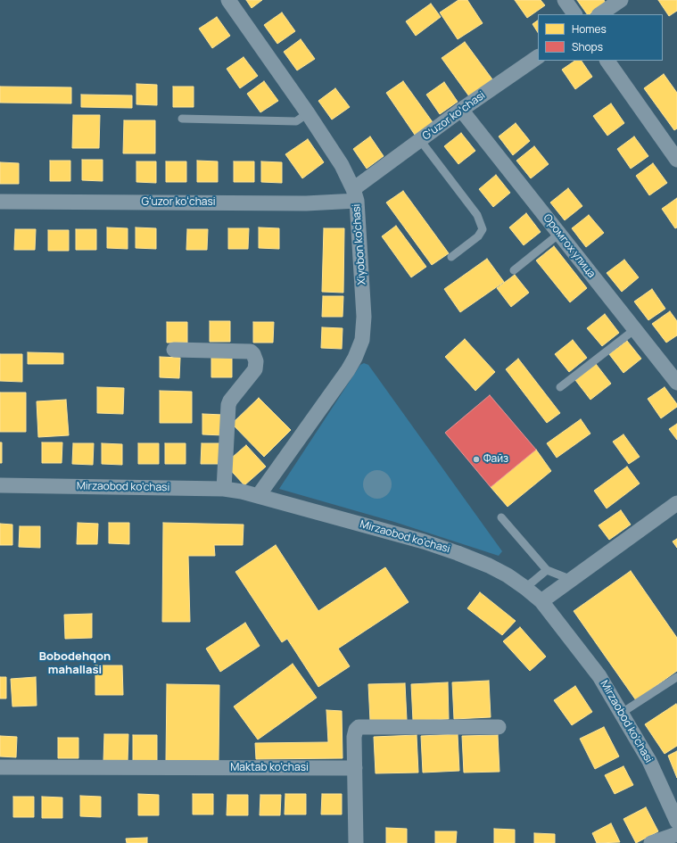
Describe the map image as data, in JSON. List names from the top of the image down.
{
  "streets": {
    "street": [
      "Gʻuzor koʻchasi",
      "Xiyobon ko'chasi",
      "Оромгох улица",
      "Mirzaobod ko'chasi",
      "Maktab ko'chasi"
    ]
  },
  "crossings": [
    ["Gʻuzor koʻchasi", "Xiyobon ko'chasi"],
    ["Gʻuzor koʻchasi", "Оромгох улица"],
    ["Xiyobon ko'chasi", "Mirzaobod ko'chasi"]
  ],
  "districts": ["Bobodehqon mahallasi"],
  "places": ["Файз"],
  "legend": ["Homes", "Shops"]
}
